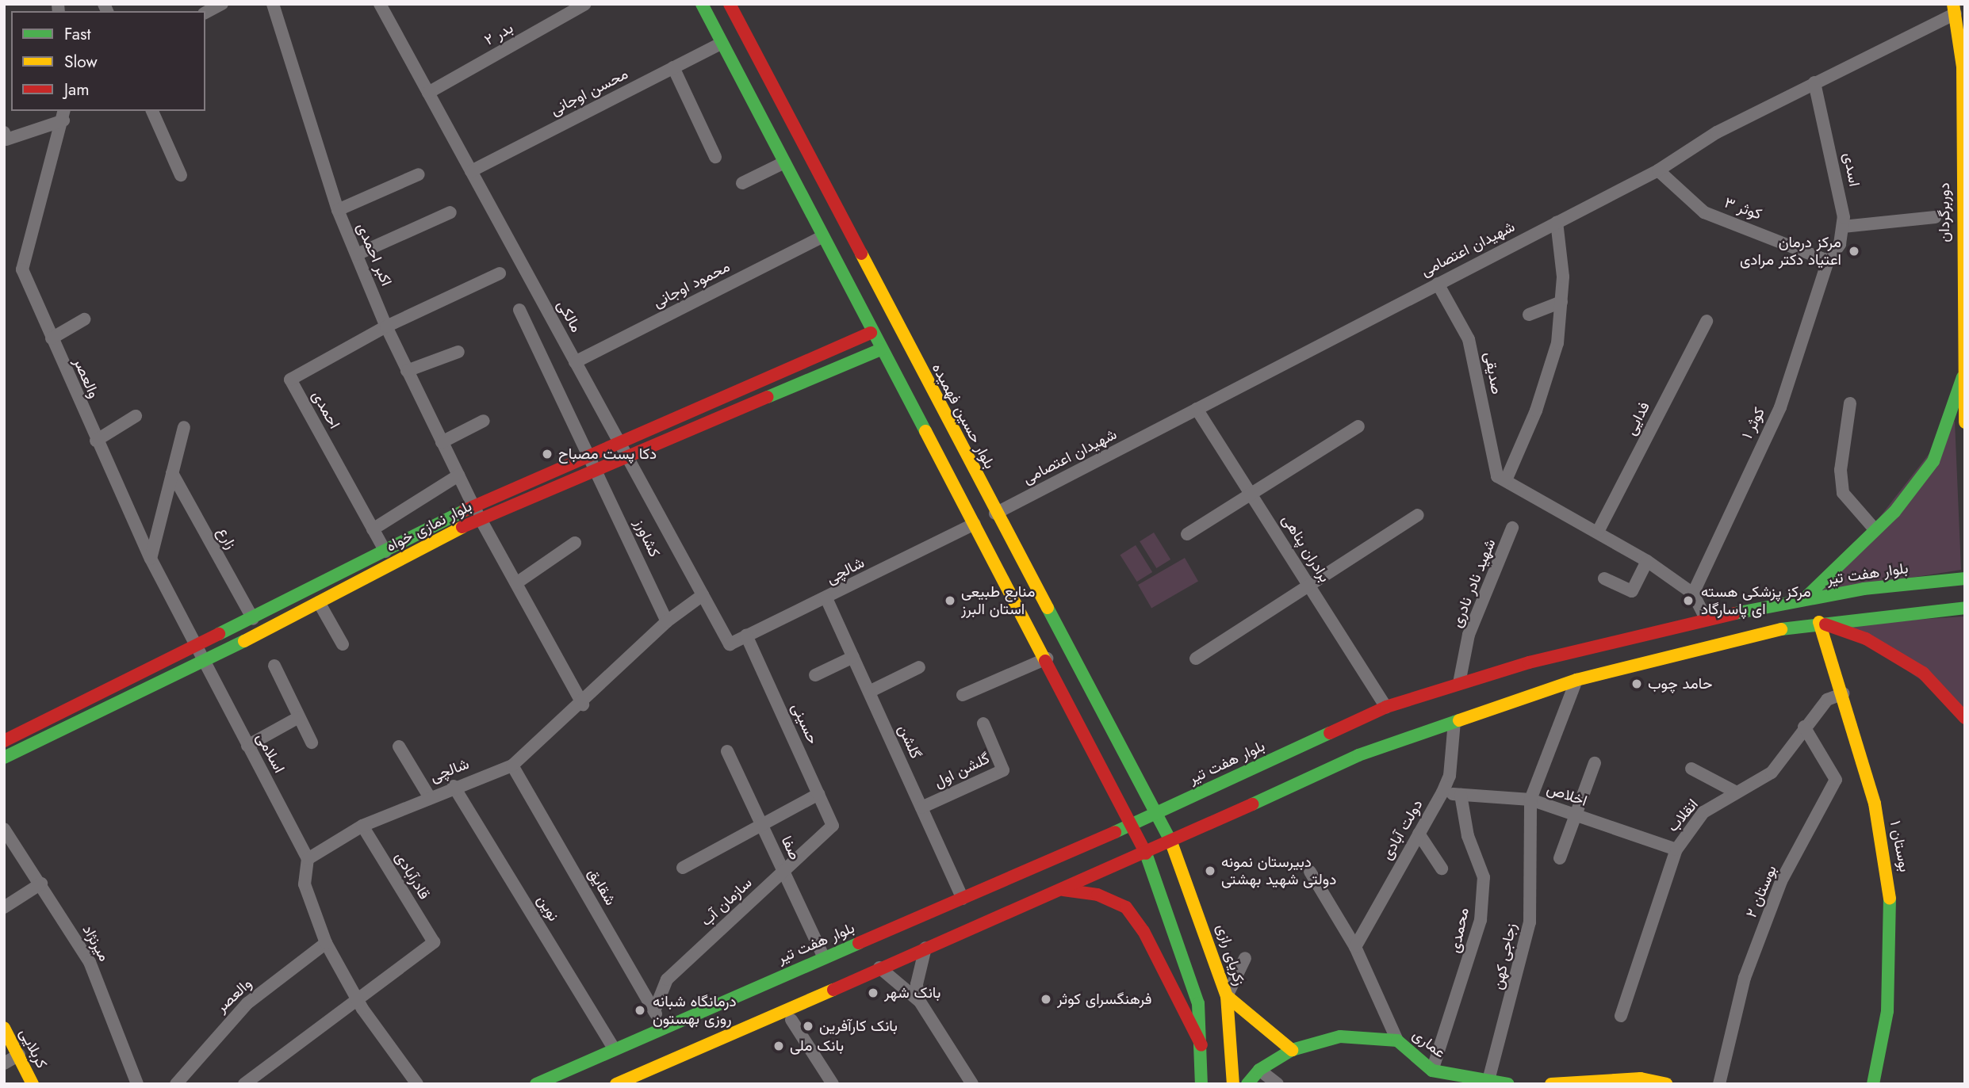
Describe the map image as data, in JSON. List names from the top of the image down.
{
  "streets": {
    "main road": [
      "دوربرگردان",
      "بلوار حسین فهمیده",
      "بلوار نمازی خواه",
      "بلوار هفت تیر",
      "بوستان ۱",
      "زکریای رازی",
      "عماری",
      "کربلایی"
    ],
    "street": [
      "بدر ۲",
      "محسن اوجانی",
      "اسدی",
      "کوثر ۳",
      "شهیدان اعتصامی",
      "اکبر احمدی",
      "محمود اوجانی",
      "مالکی",
      "صدیقی",
      "والعصر",
      "احمدی",
      "فدایی",
      "کوثر ۱",
      "زارع",
      "کشاورز",
      "برادران پناهی",
      "شالچی",
      "شهید نادر نادری",
      "حسینی",
      "گلشن",
      "اسلامی",
      "گلشن اول",
      "اخلاص",
      "انقلاب",
      "دولت آبادی",
      "صفا",
      "قادرآبادی",
      "شقایق",
      "بوستان ۲",
      "سازمان آب",
      "نوین",
      "محمدی",
      "میرنژاد",
      "زجاجی کهن"
    ]
  },
  "crossings": [
    ["بدر ۲", "مالکی"],
    ["محسن اوجانی", "مالکی"],
    ["اسدی", "شهیدان اعتصامی"],
    ["کوثر ۳", "شهیدان اعتصامی"],
    ["کوثر ۳", "کوثر ۱"],
    ["دوربرگردان", "شهیدان اعتصامی"],
    ["شهیدان اعتصامی", "صدیقی"],
    ["شهیدان اعتصامی", "بلوار حسین فهمیده"],
    ["شهیدان اعتصامی", "برادران پناهی"],
    ["اکبر احمدی", "احمدی"],
    ["اکبر احمدی", "بلوار نمازی خواه"],
    ["محمود اوجانی", "مالکی"],
    ["مالکی", "بلوار نمازی خواه"],
    ["مالکی", "شالچی"],
    ["والعصر", "بلوار نمازی خواه"],
    ["والعصر", "اسلامی"],
    ["احمدی", "بلوار نمازی خواه"],
    ["بلوار حسین فهمیده", "بلوار هفت تیر"],
    ["بلوار حسین فهمیده", "زکریای رازی"],
    ["بلوار نمازی خواه", "زارع"],
    ["بلوار نمازی خواه", "کشاورز"],
    ["بلوار نمازی خواه", "اسلامی"],
    ["کشاورز", "شالچی"],
    ["برادران پناهی", "بلوار هفت تیر"],
    ["شالچی", "حسینی"],
    ["شالچی", "گلشن"],
    ["شالچی", "اسلامی"],
    ["شالچی", "قادرآبادی"],
    ["شالچی", "شقایق"],
    ["شالچی", "نوین"],
    ["بلوار هفت تیر", "شهید نادر نادری"],
    ["بلوار هفت تیر", "گلشن"],
    ["بلوار هفت تیر", "صفا"],
    ["بلوار هفت تیر", "شقایق"],
    ["بلوار هفت تیر", "نوین"],
    ["حسینی", "سازمان آب"],
    ["گلشن", "گلشن اول"],
    ["اخلاص", "انقلاب"],
    ["اخلاص", "دولت آبادی"],
    ["اخلاص", "محمدی"],
    ["اخلاص", "زجاجی کهن"],
    ["انقلاب", "بوستان ۱"],
    ["انقلاب", "بوستان ۲"],
    ["دولت آبادی", "عماری"],
    ["صفا", "سازمان آب"],
    ["شقایق", "سازمان آب"],
    ["محمدی", "عماری"],
    ["زجاجی کهن", "عماری"]
  ],
  "places": [
    "مرکز درمان اعتیاد دکتر مرادی",
    "دکا پست مصباح",
    "منابع طبیعی استان البرز",
    "مرکز پزشکی هسته ای پاسارگاد",
    "حامد چوب",
    "دبیرستان نمونه دولتی شهید بهشتی",
    "بانک شهر",
    "فرهنگسرای کوثر",
    "درمانگاه شبانه روزی بهستون",
    "بانک کارآفرین",
    "بانک ملی"
  ],
  "legend": ["Fast", "Slow", "Jam"]
}
